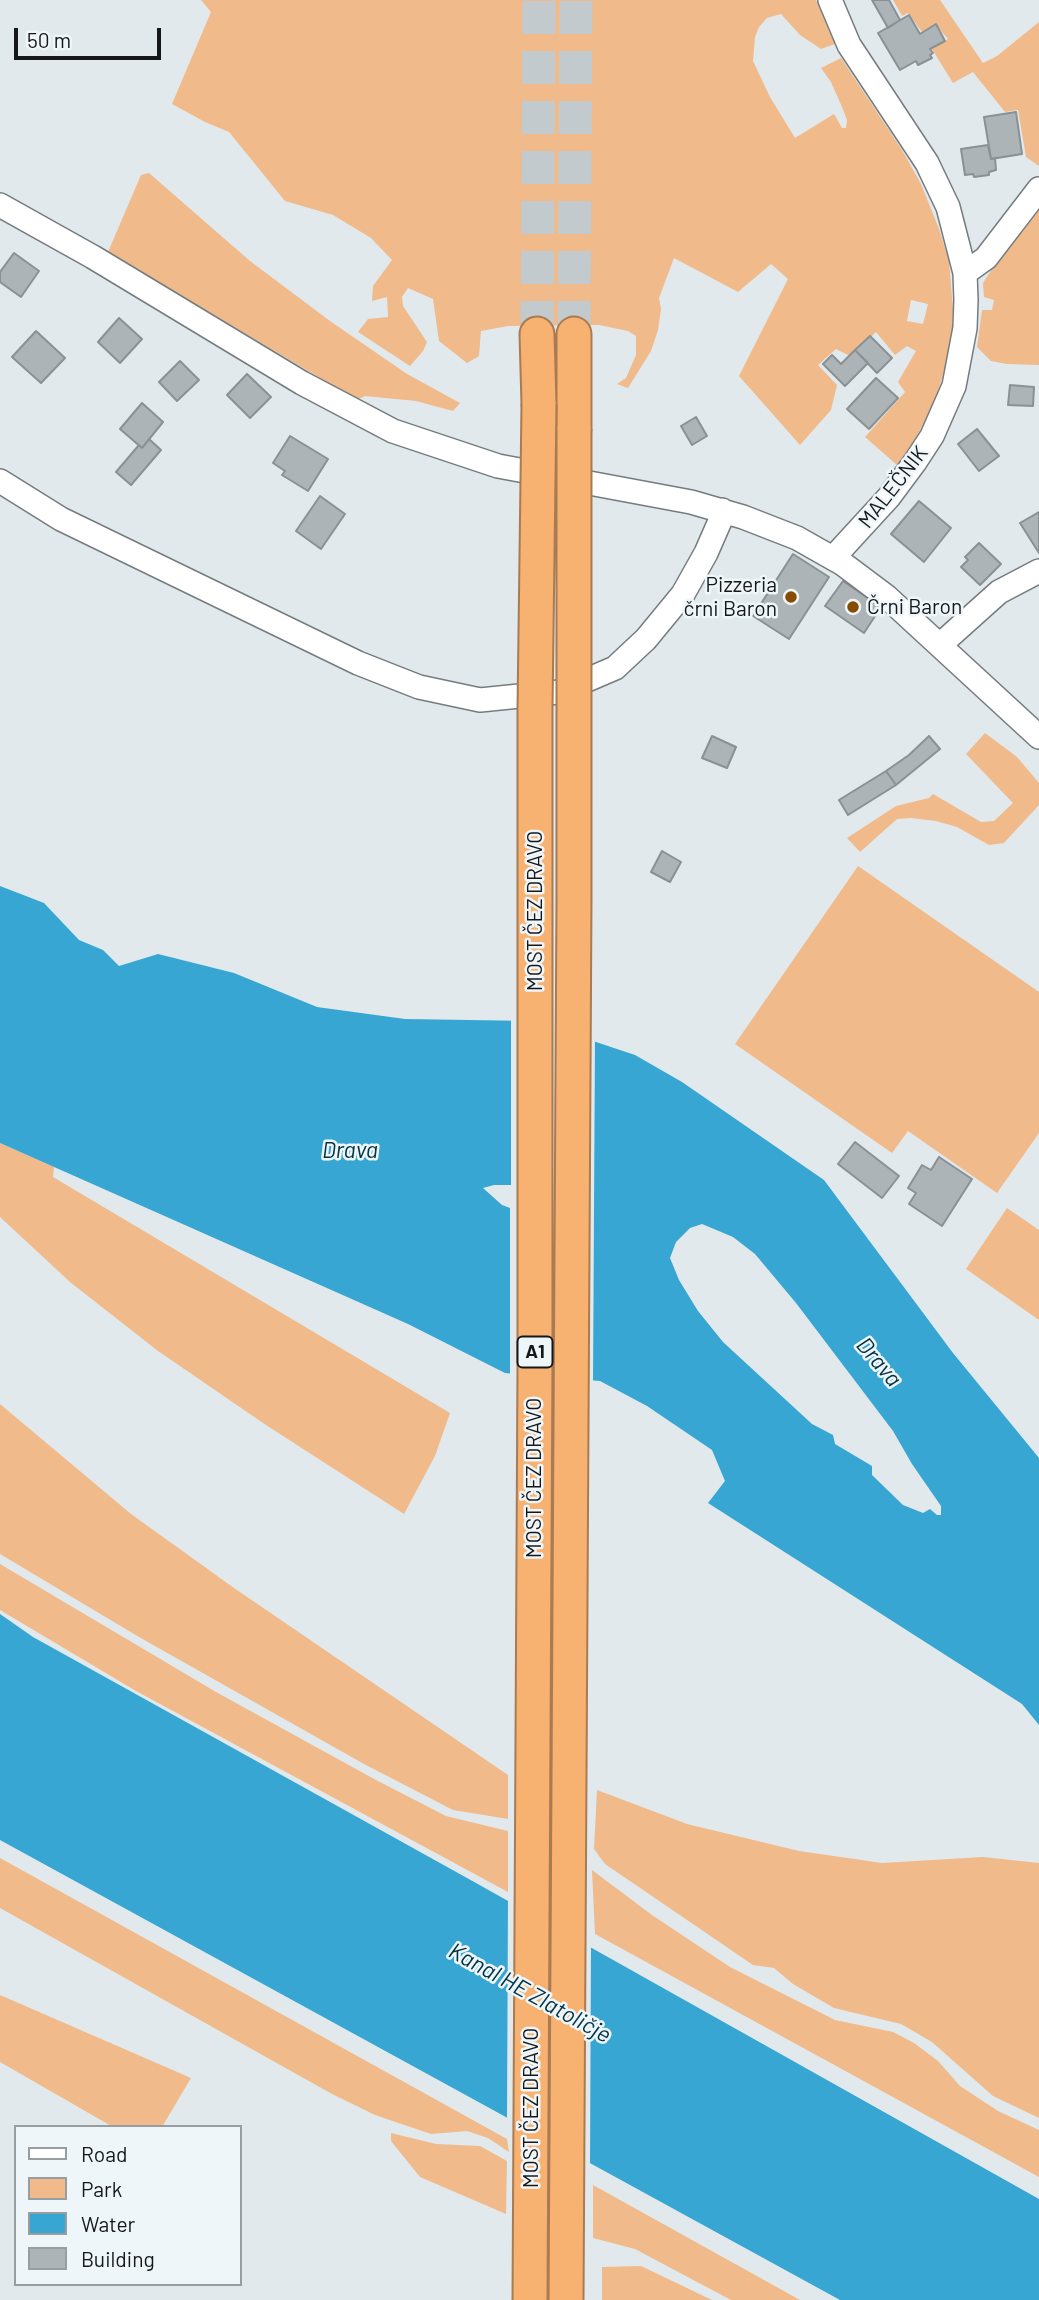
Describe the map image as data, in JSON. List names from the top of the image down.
{
  "streets": {
    "highway": ["MOST ČEZ DRAVO", "A1"],
    "street": ["MALEČNIK"]
  },
  "water": ["Drava", "Kanal HE Zlatoličje"],
  "places": ["Pizzeria črni Baron", "Črni Baron"],
  "legend": [
    "Road",
    "Park",
    "Water",
    "Building"
  ],
  "scale_bar": "50 m"
}
